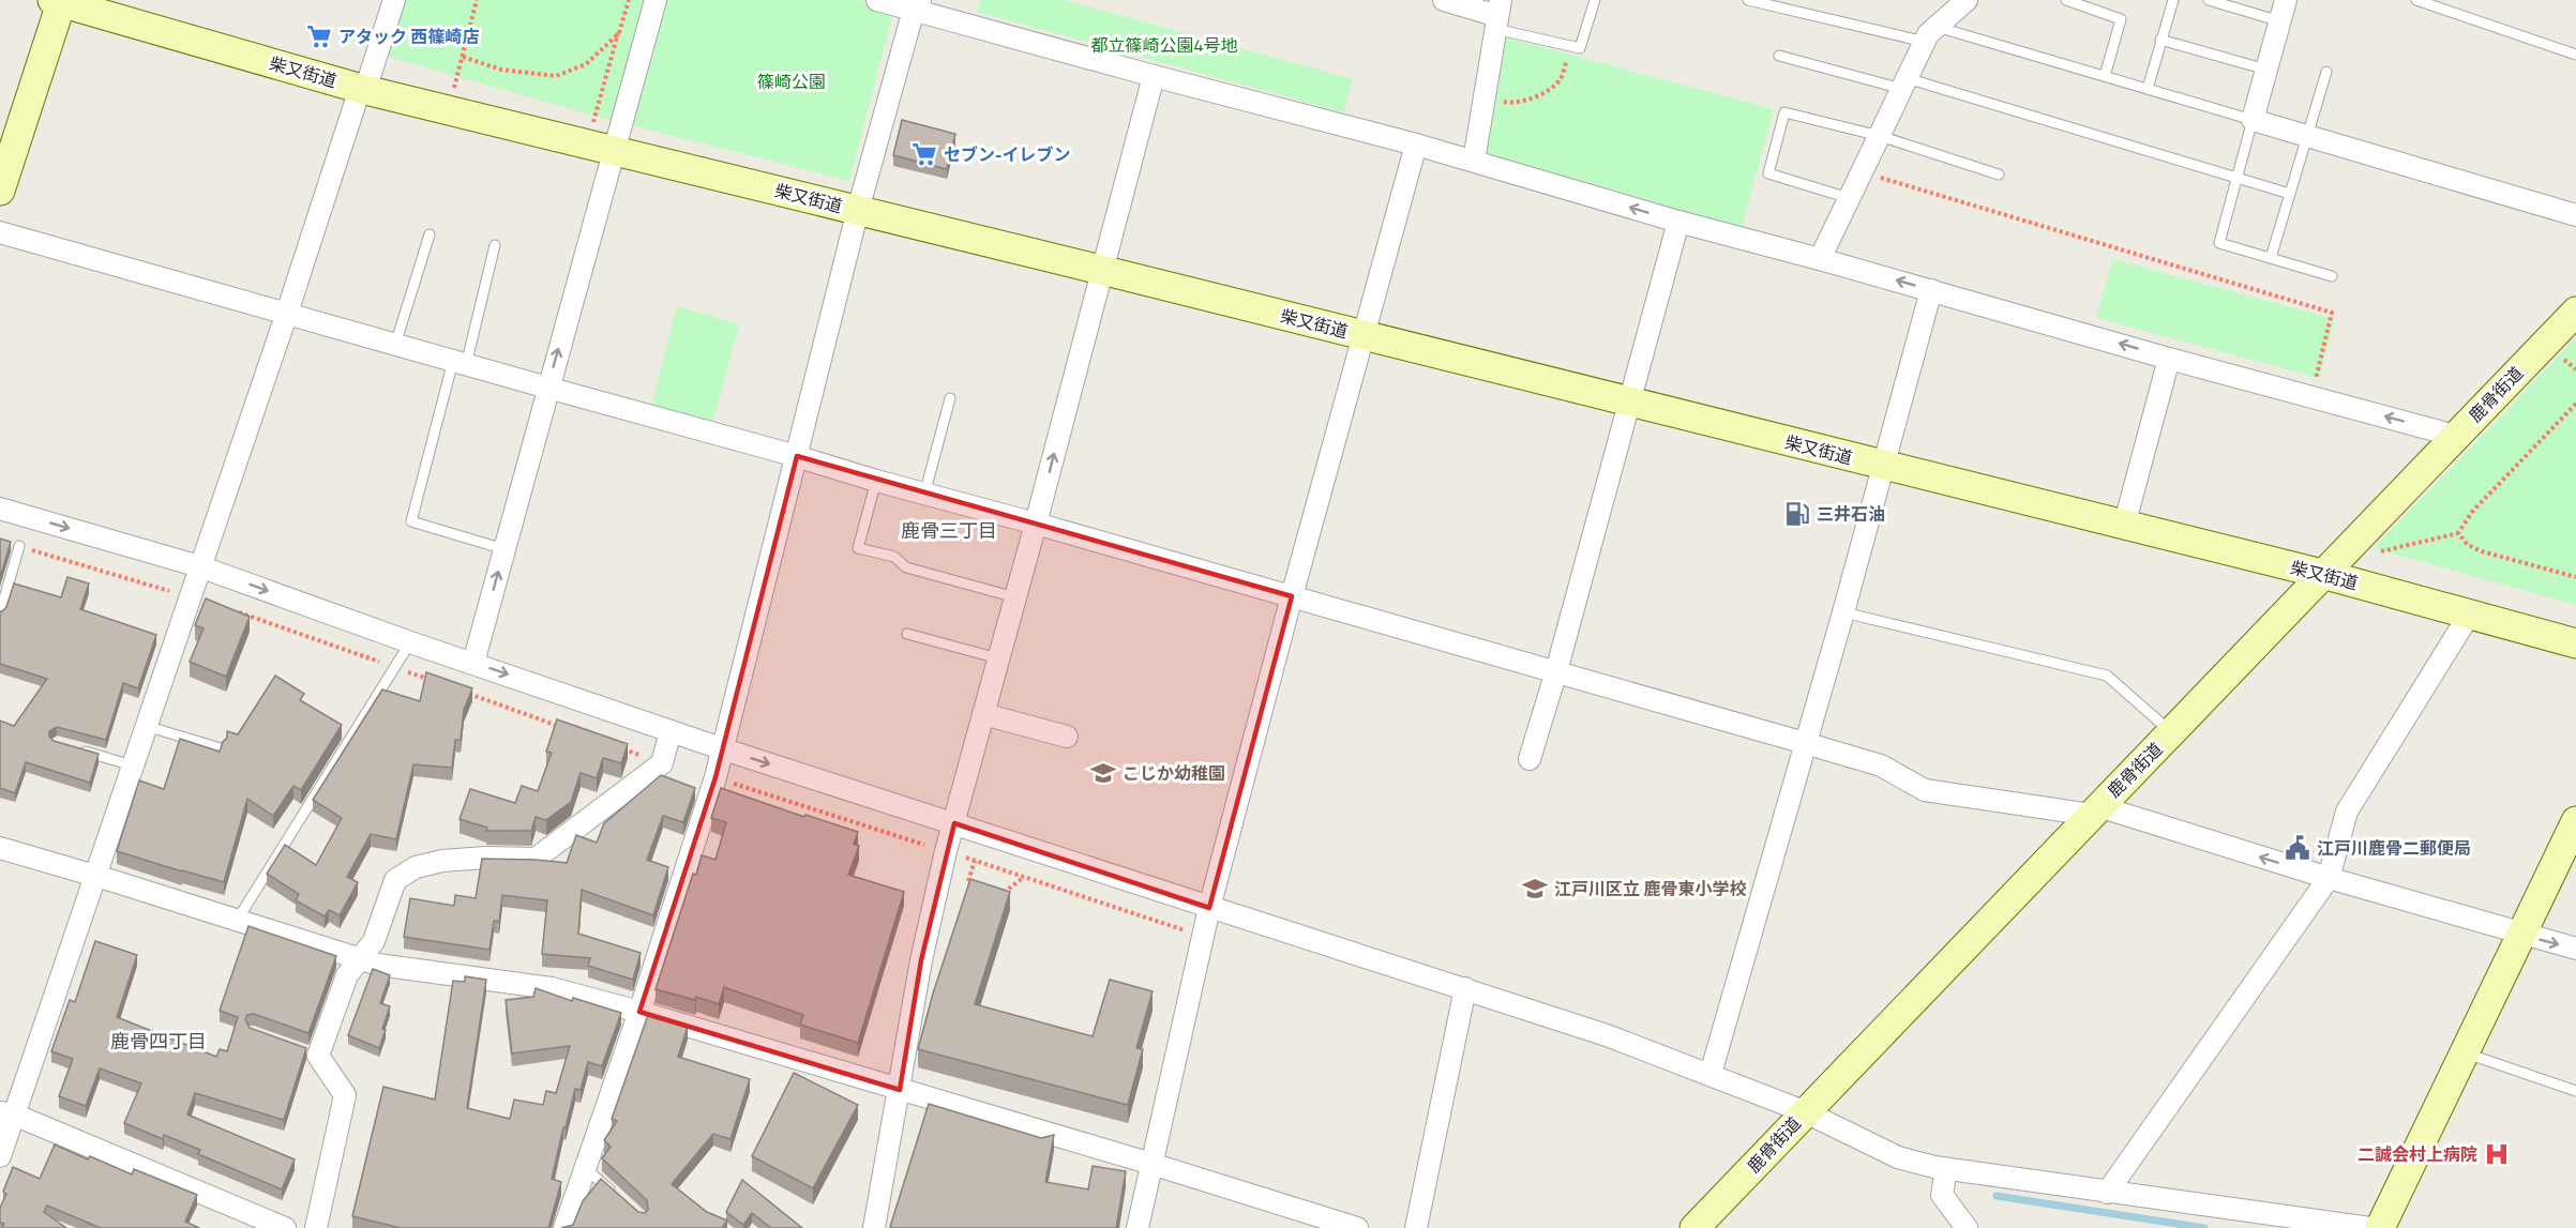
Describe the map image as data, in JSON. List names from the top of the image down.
{
  "streets": {
    "main road": ["柴又街道", "鹿骨街道"]
  },
  "crossings": [
    ["柴又街道", "鹿骨街道"]
  ],
  "districts": ["鹿骨三丁目", "鹿骨四丁目"],
  "parks": ["都立篠崎公園4号地", "篠崎公園"],
  "places": {
    "supermarket": ["アタック 西篠崎店", "セブン-イレブン"],
    "fuel station": ["三井石油"],
    "school or university": ["こじか幼稚園", "江戸川区立 鹿骨東小学校"],
    "public building": ["江戸川鹿骨二郵便局"],
    "hospital": ["二誠会村上病院"]
  }
}
